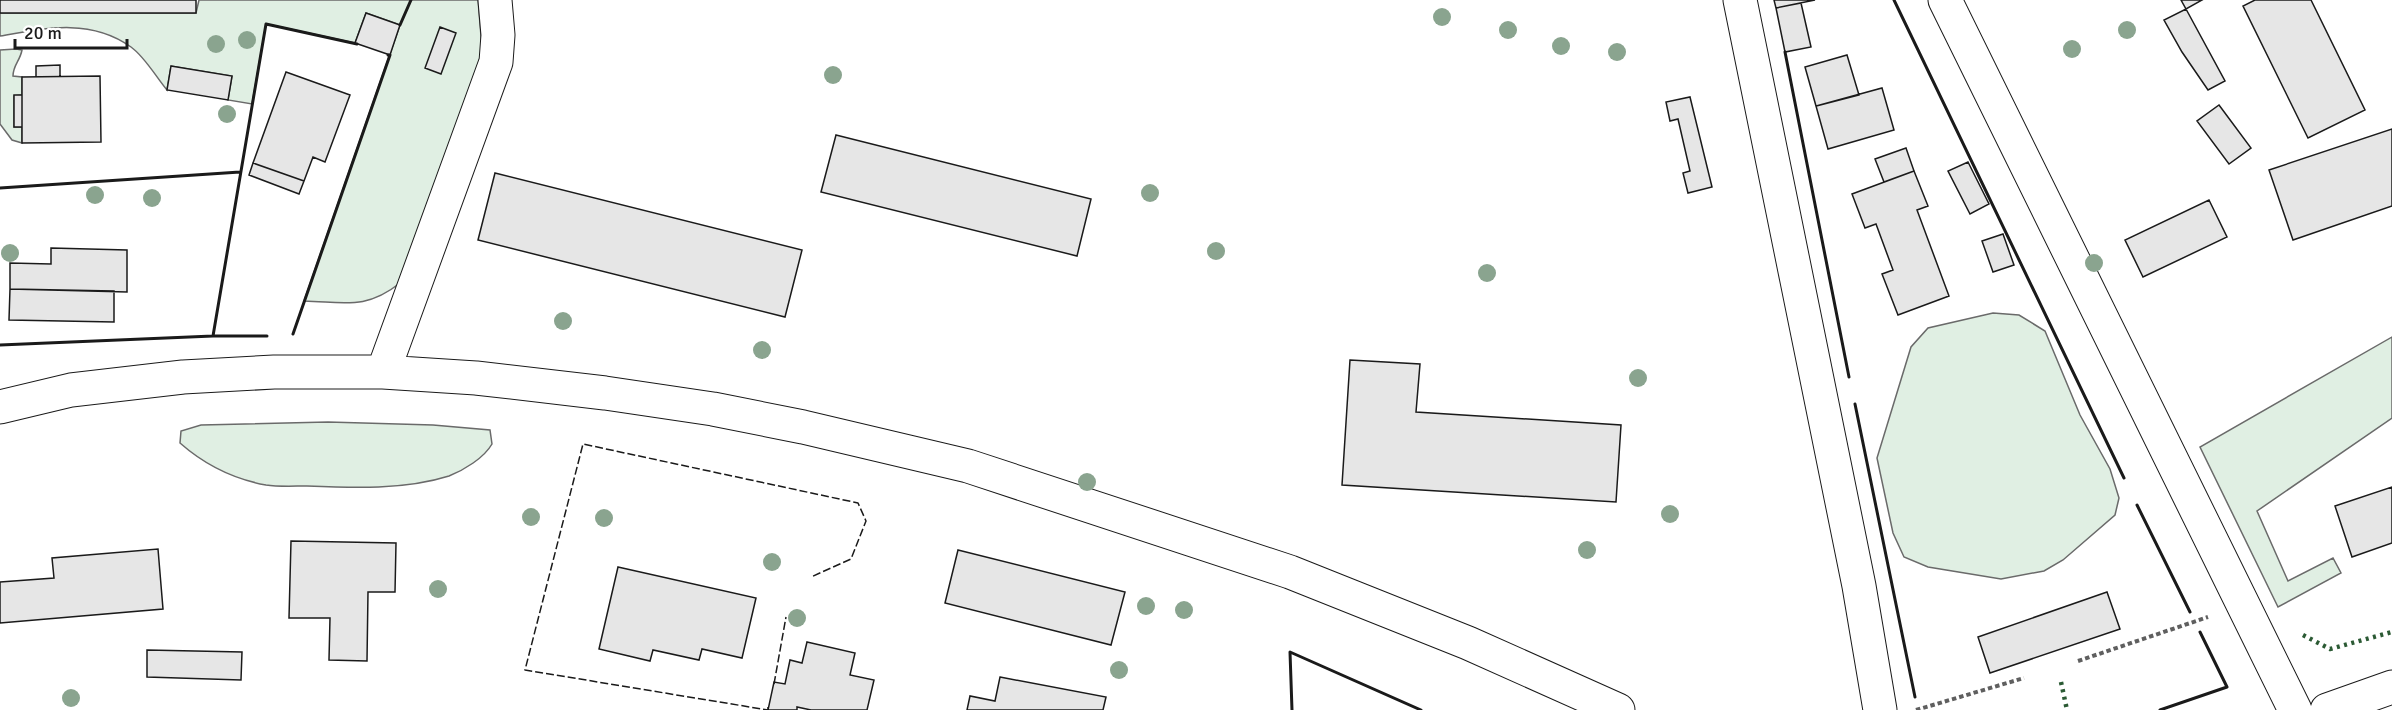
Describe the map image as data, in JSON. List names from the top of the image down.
{
  "scale_bar": "20 m"
}
